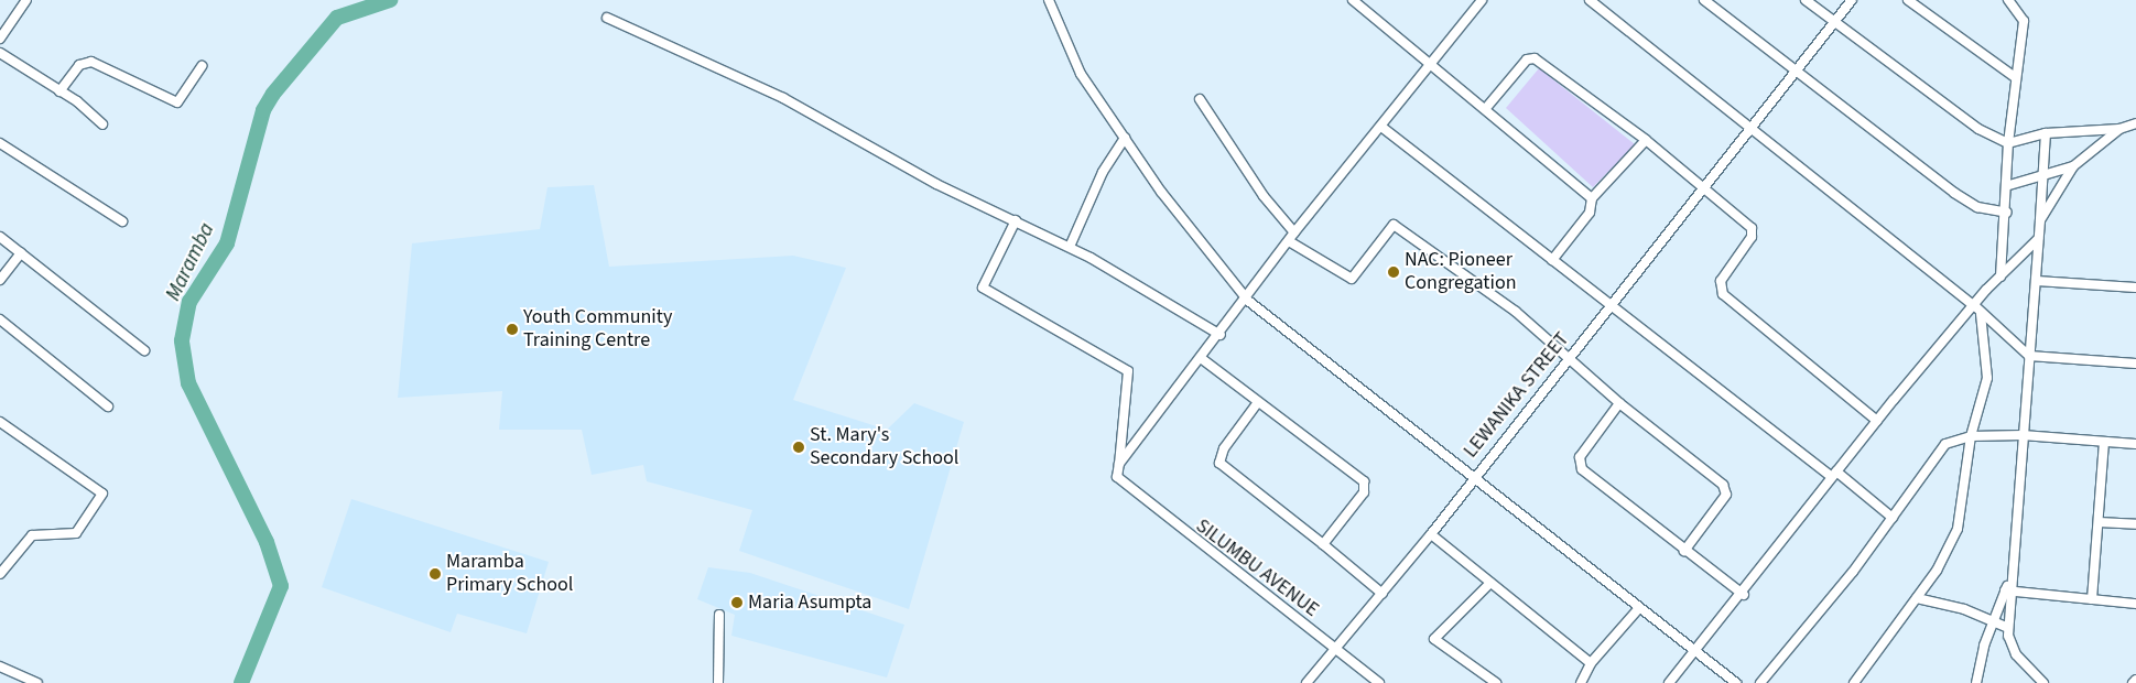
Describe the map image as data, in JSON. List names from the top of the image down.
{
  "streets": {
    "street": ["LEWANIKA STREET", "SILUMBU AVENUE"]
  },
  "crossings": [
    ["LEWANIKA STREET", "SILUMBU AVENUE"]
  ],
  "water": ["Maramba"],
  "places": [
    "NAC: Pioneer Congregation",
    "Youth Community Training Centre",
    "St. Mary's Secondary School",
    "Maramba Primary School",
    "Maria Asumpta"
  ]
}
